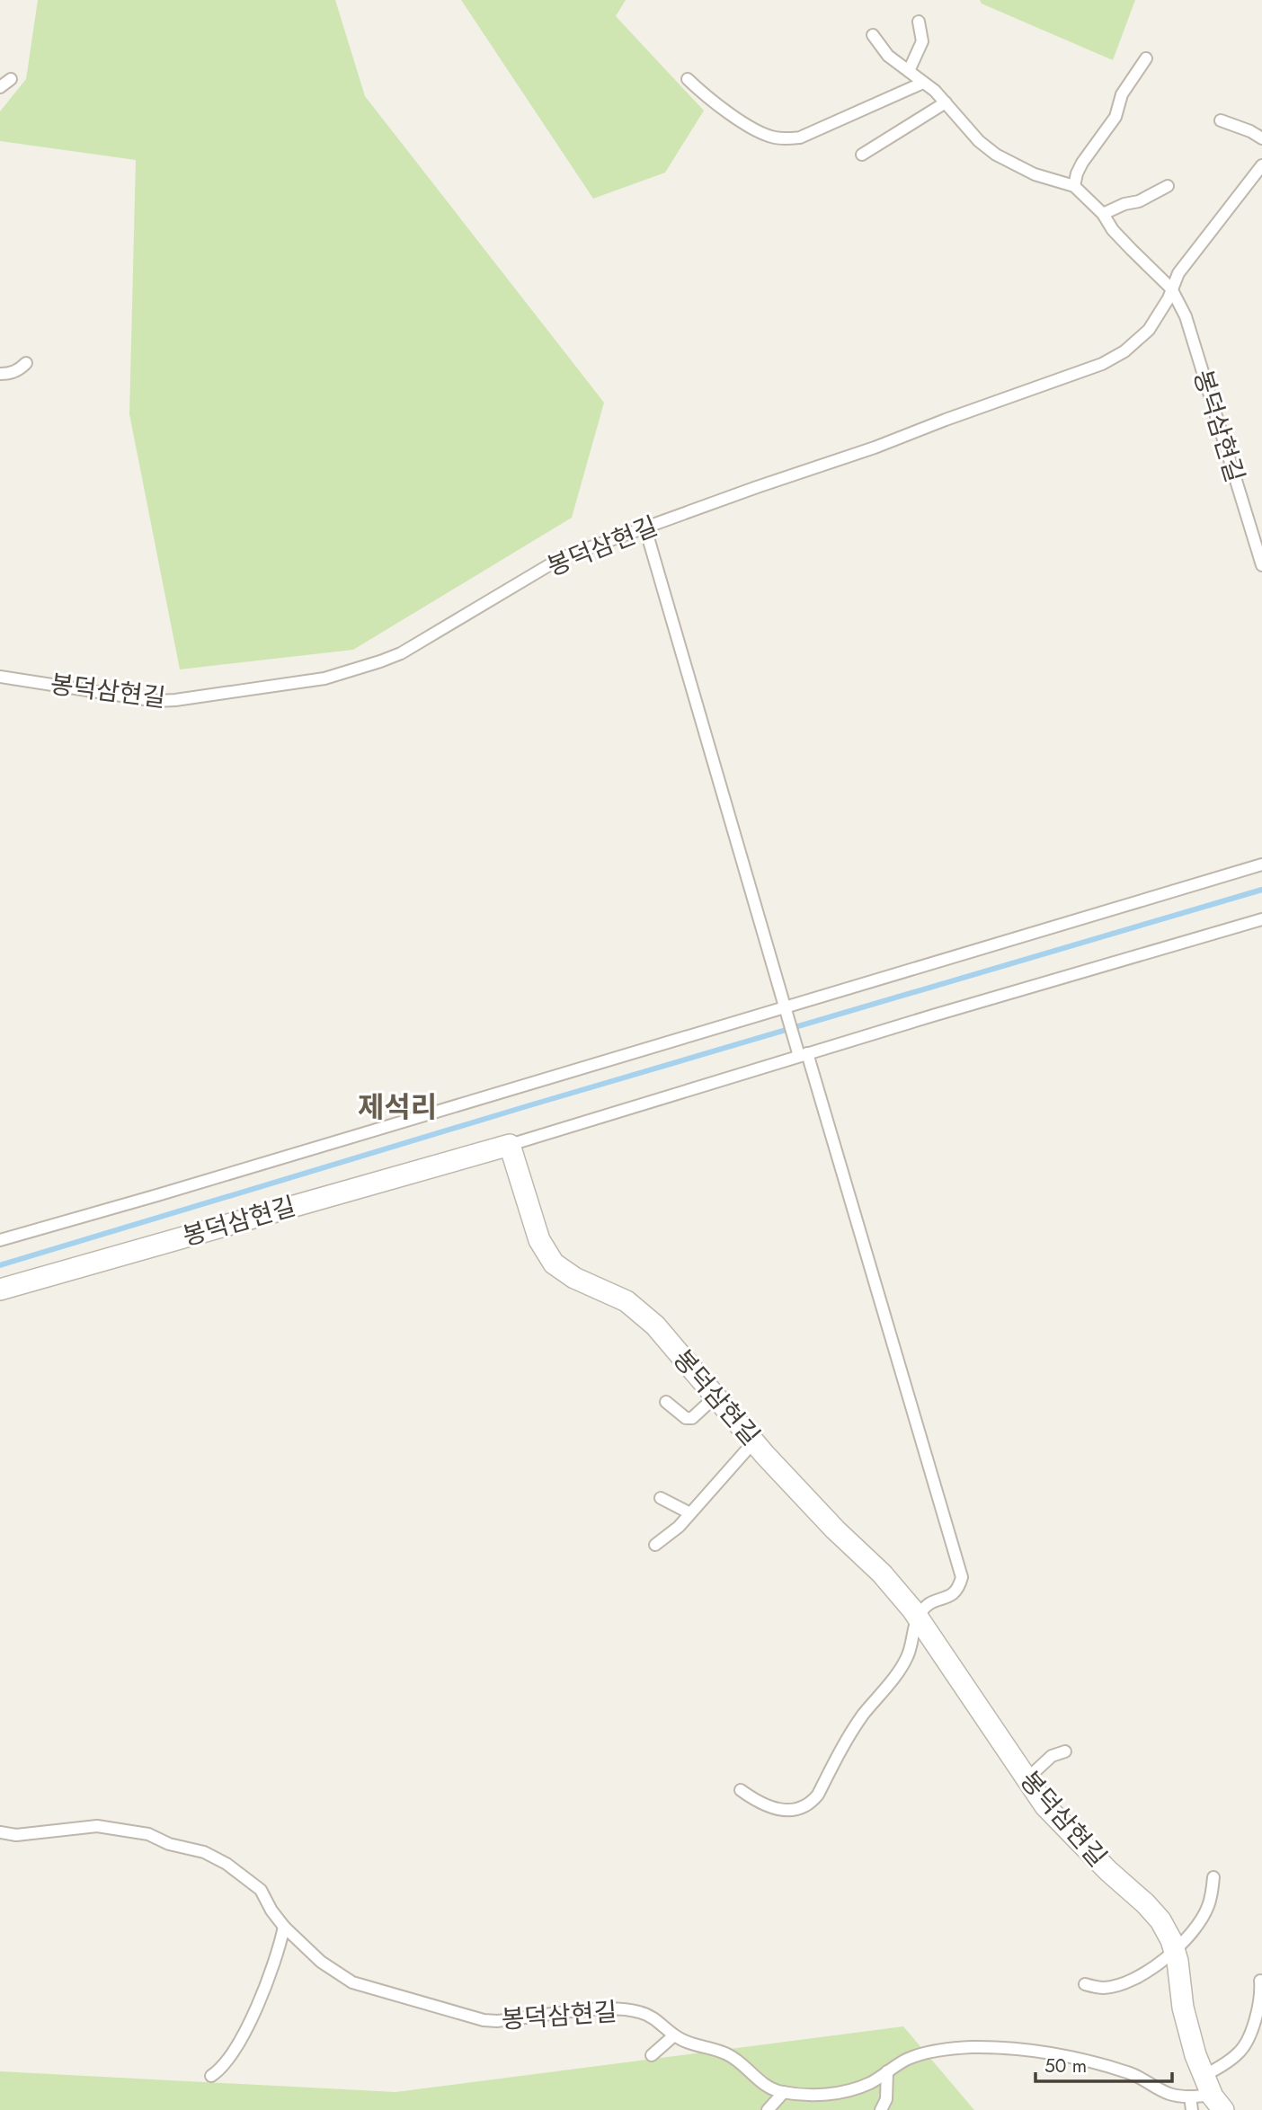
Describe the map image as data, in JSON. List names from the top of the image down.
{
  "streets": {
    "street": ["봉덕삼현길"]
  },
  "districts": ["제석리"],
  "scale_bar": "50 m"
}
